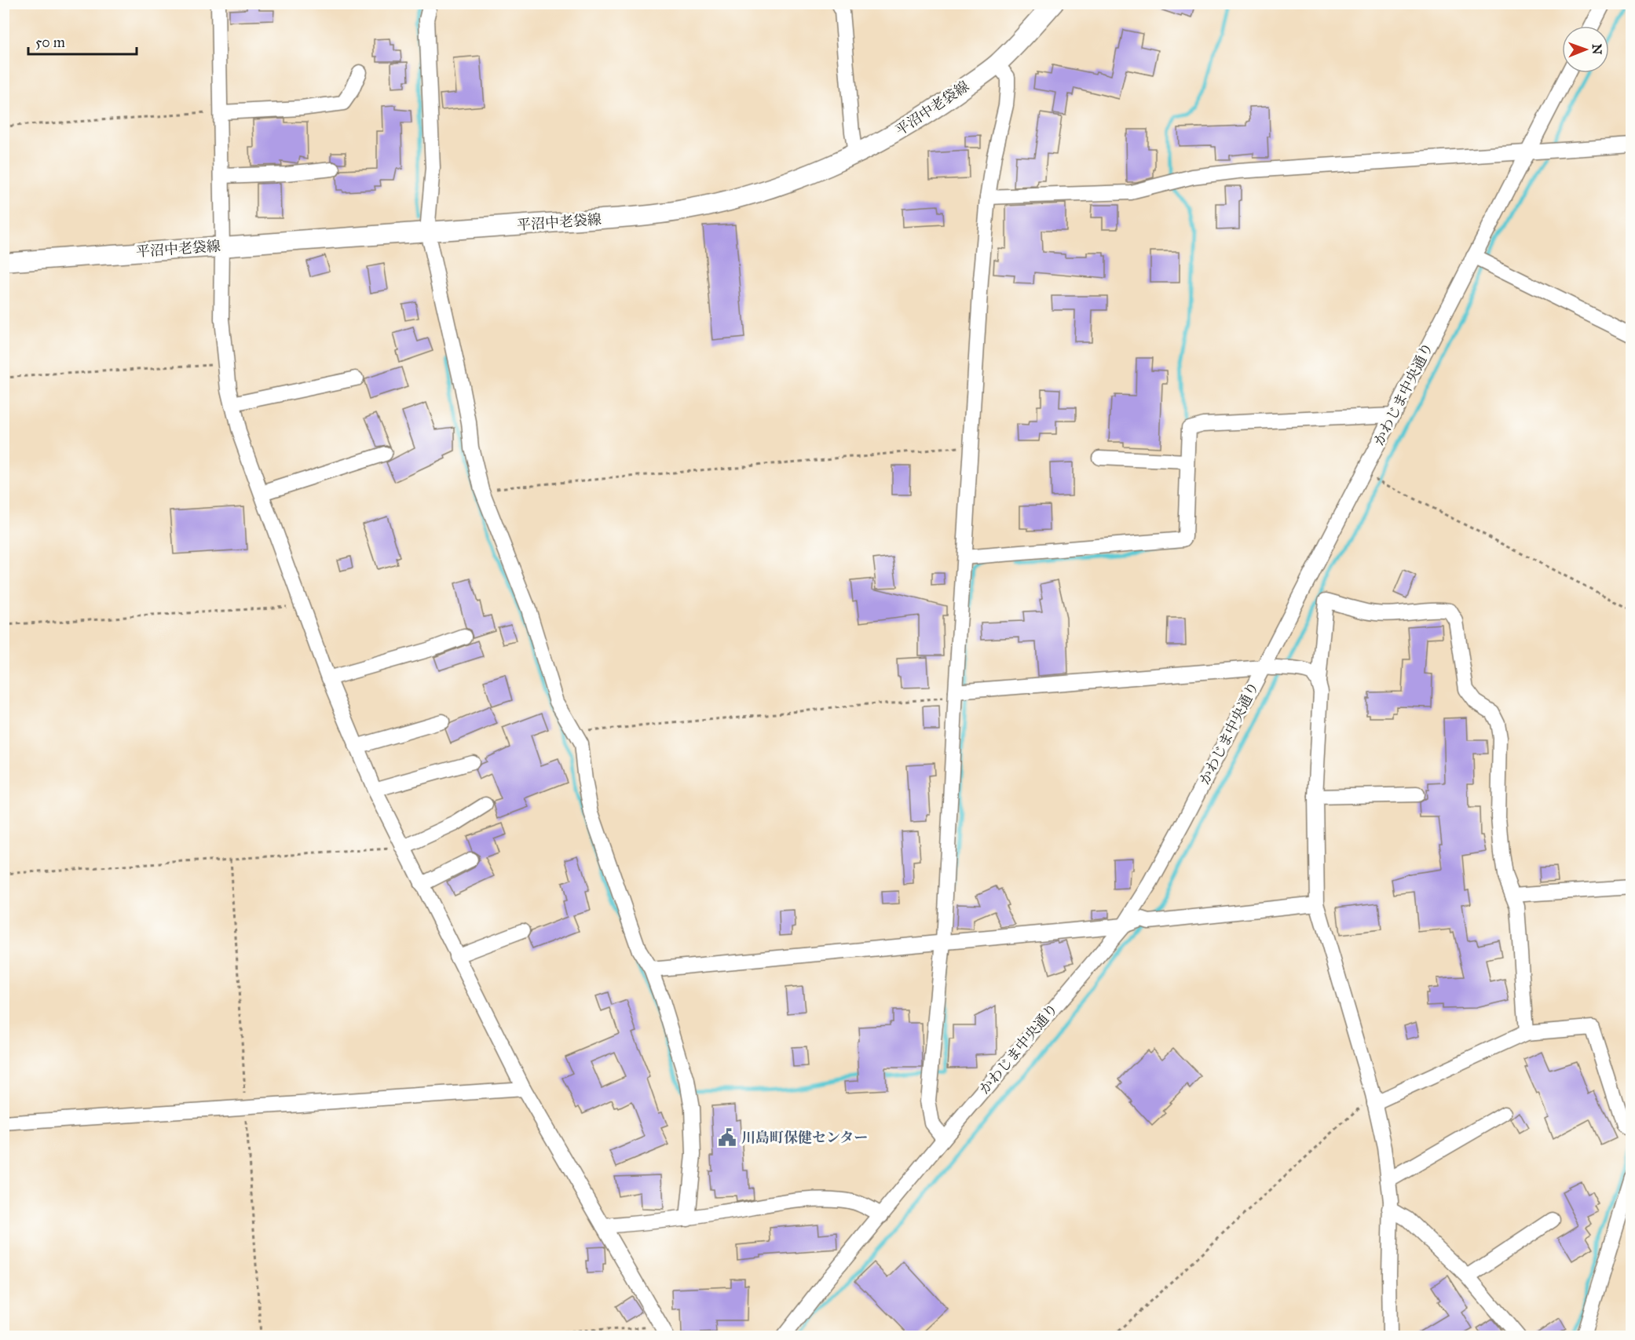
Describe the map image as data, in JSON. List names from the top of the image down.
{
  "streets": {
    "main road": ["平沼中老袋線"],
    "street": ["かわじま中央通り"]
  },
  "places": {
    "public building": ["川島町保健センター"]
  },
  "scale_bar": "50 m",
  "north": "right"
}
